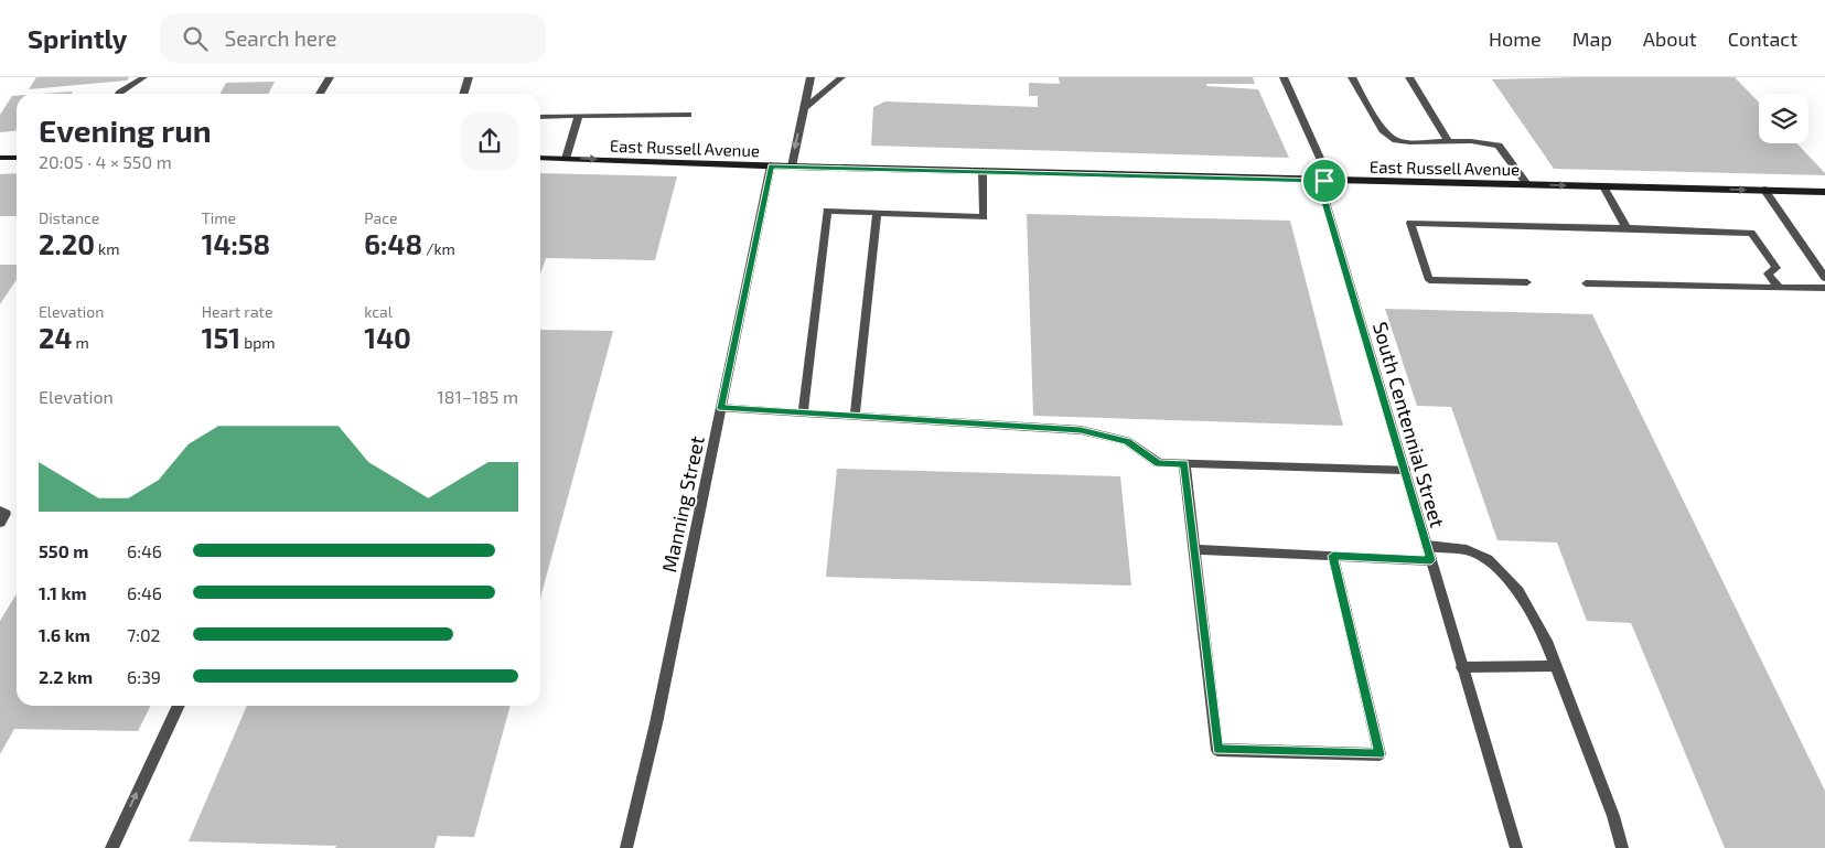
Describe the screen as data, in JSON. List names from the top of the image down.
{
  "streets": {
    "main road": ["East Russell Avenue"],
    "street": ["South Centennial Street", "Manning Street"]
  },
  "crossings": [
    ["East Russell Avenue", "South Centennial Street"],
    ["East Russell Avenue", "Manning Street"]
  ],
  "page": {
    "header": "Sprintly",
    "search": "Search here",
    "nav": [
      "Home",
      "Map",
      "About",
      "Contact"
    ],
    "heading": ["Evening run", "20:05 · 4 × 550 m"],
    "stats": [
      ["Distance", "2.20 km"],
      ["Time", "14:58"],
      ["Pace", "6:48 /km"],
      ["Elevation", "24 m"],
      ["Heart rate", "151 bpm"],
      ["kcal", "140"]
    ],
    "chart": ["Elevation", "181–185 m"],
    "list": [
      {
        "name": "550 m",
        "note": "6:46"
      },
      {
        "name": "1.1 km",
        "note": "6:46"
      },
      {
        "name": "1.6 km",
        "note": "7:02"
      },
      {
        "name": "2.2 km",
        "note": "6:39"
      }
    ]
  }
}
